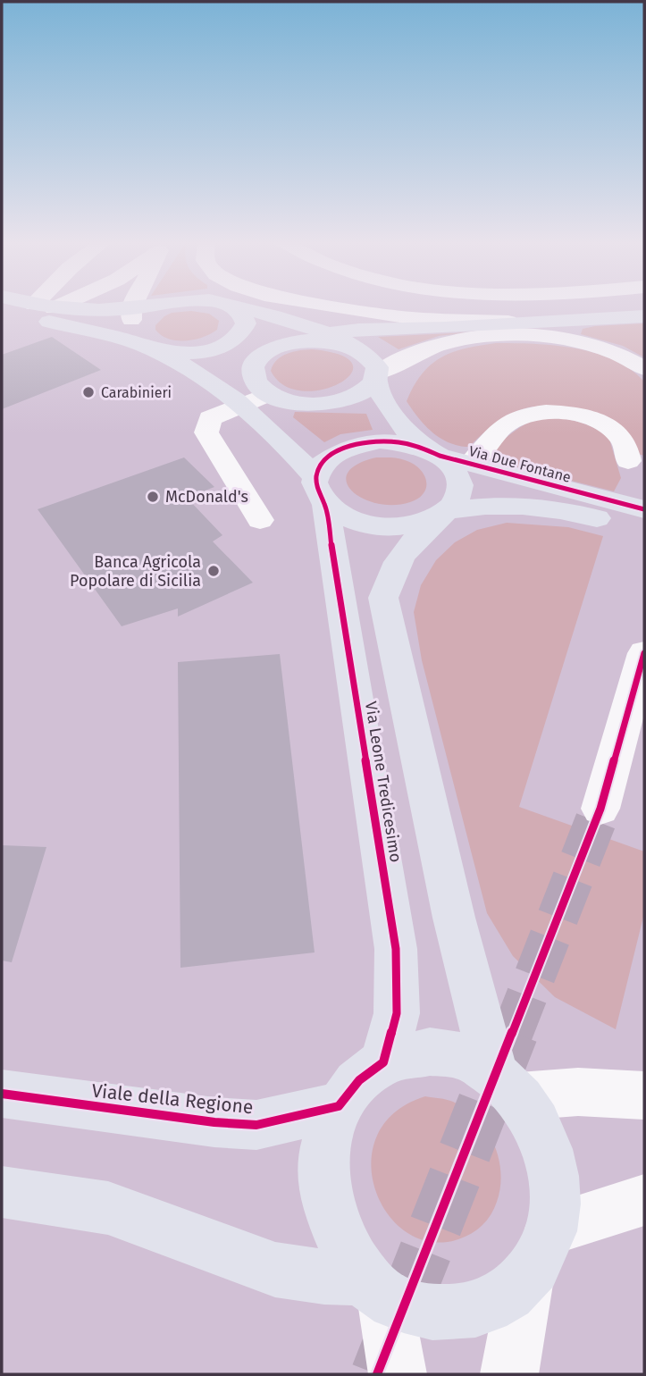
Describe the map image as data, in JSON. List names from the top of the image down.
{
  "streets": {
    "main road": ["Via Due Fontane", "Via Leone Tredicesimo", "Viale della Regione"]
  },
  "crossings": [
    ["Via Due Fontane", "Via Leone Tredicesimo"]
  ],
  "places": ["Carabinieri", "McDonald's", "Banca Agricola Popolare di Sicilia"]
}
